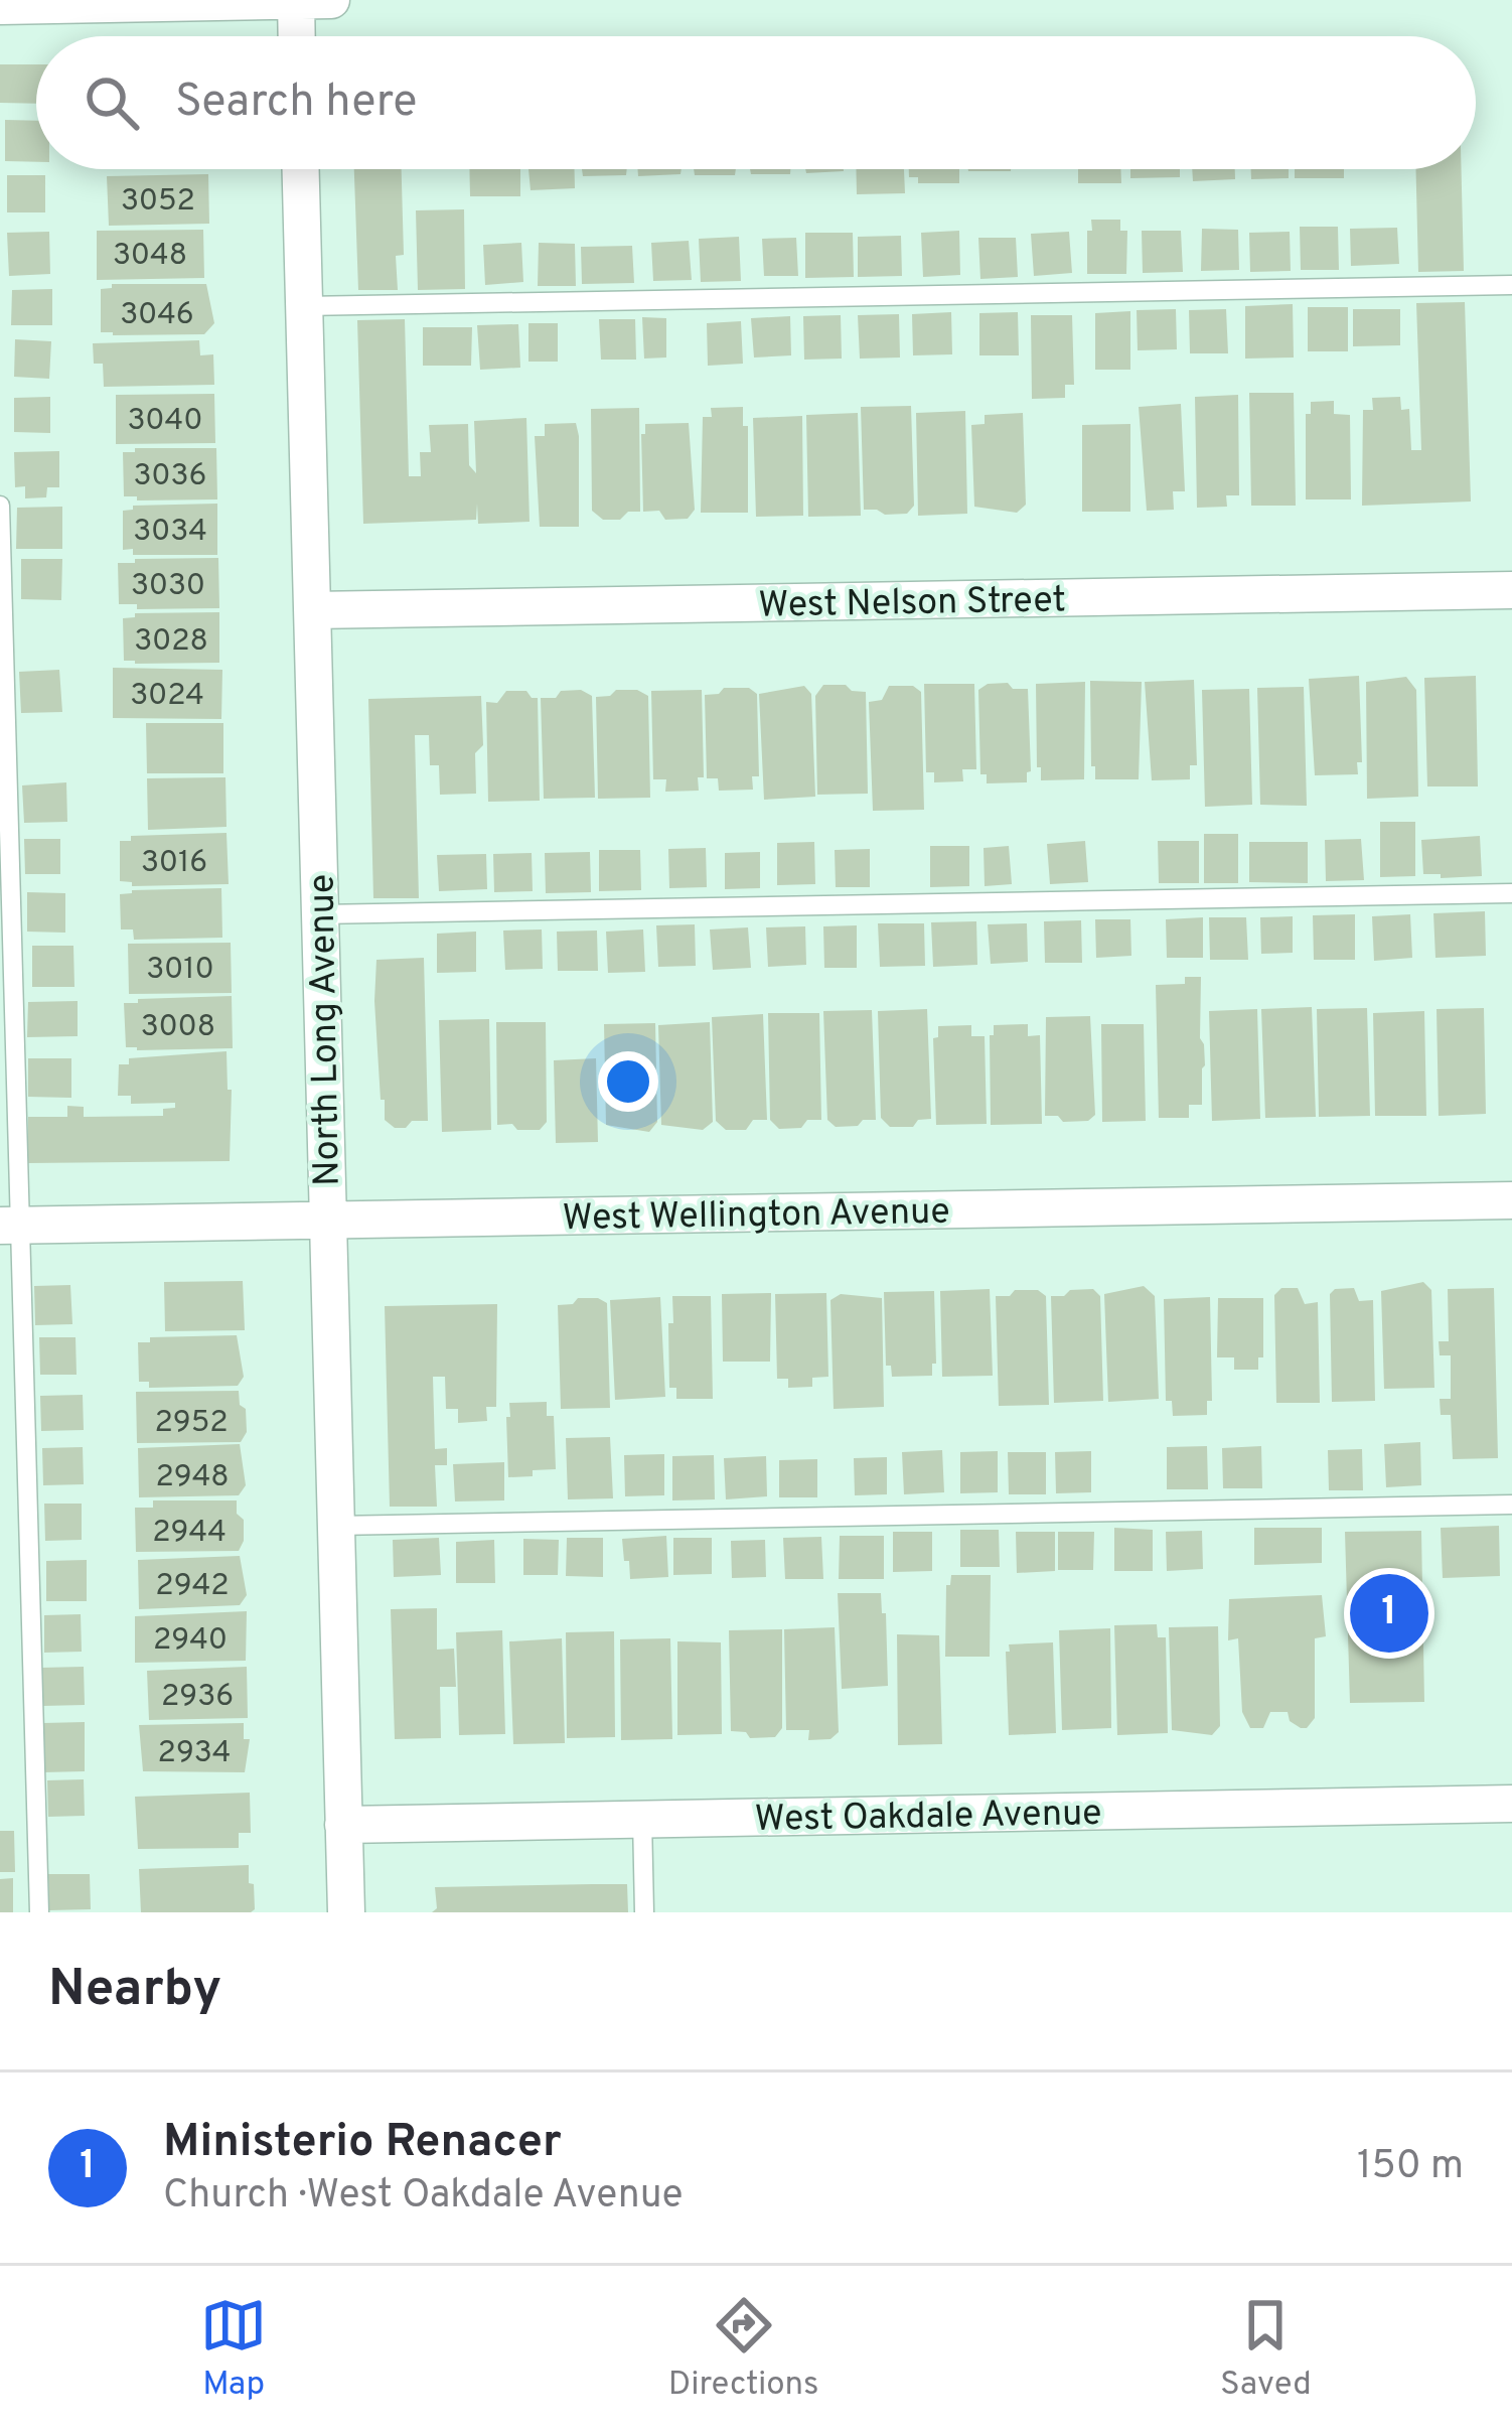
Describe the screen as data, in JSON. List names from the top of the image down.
{
  "streets": {
    "street": [
      "West Nelson Street",
      "North Long Avenue",
      "West Wellington Avenue",
      "West Oakdale Avenue"
    ]
  },
  "crossings": [
    ["West Nelson Street", "North Long Avenue"],
    ["North Long Avenue", "West Wellington Avenue"],
    ["North Long Avenue", "West Oakdale Avenue"]
  ],
  "house_numbers": [
    "3052",
    "3048",
    "3046",
    "3040",
    "3036",
    "3034",
    "3030",
    "3028",
    "3024",
    "3016",
    "3010",
    "3008",
    "2952",
    "2948",
    "2944",
    "2942",
    "2940",
    "2936",
    "2934"
  ],
  "page": {
    "search": "Search here",
    "pins": "1",
    "heading": "Nearby",
    "list": [
      {
        "mark": "1",
        "name": "Ministerio Renacer",
        "note": "Church · West Oakdale Avenue",
        "value": "150 m"
      }
    ],
    "nav": ["Map", "Directions", "Saved"]
  }
}
